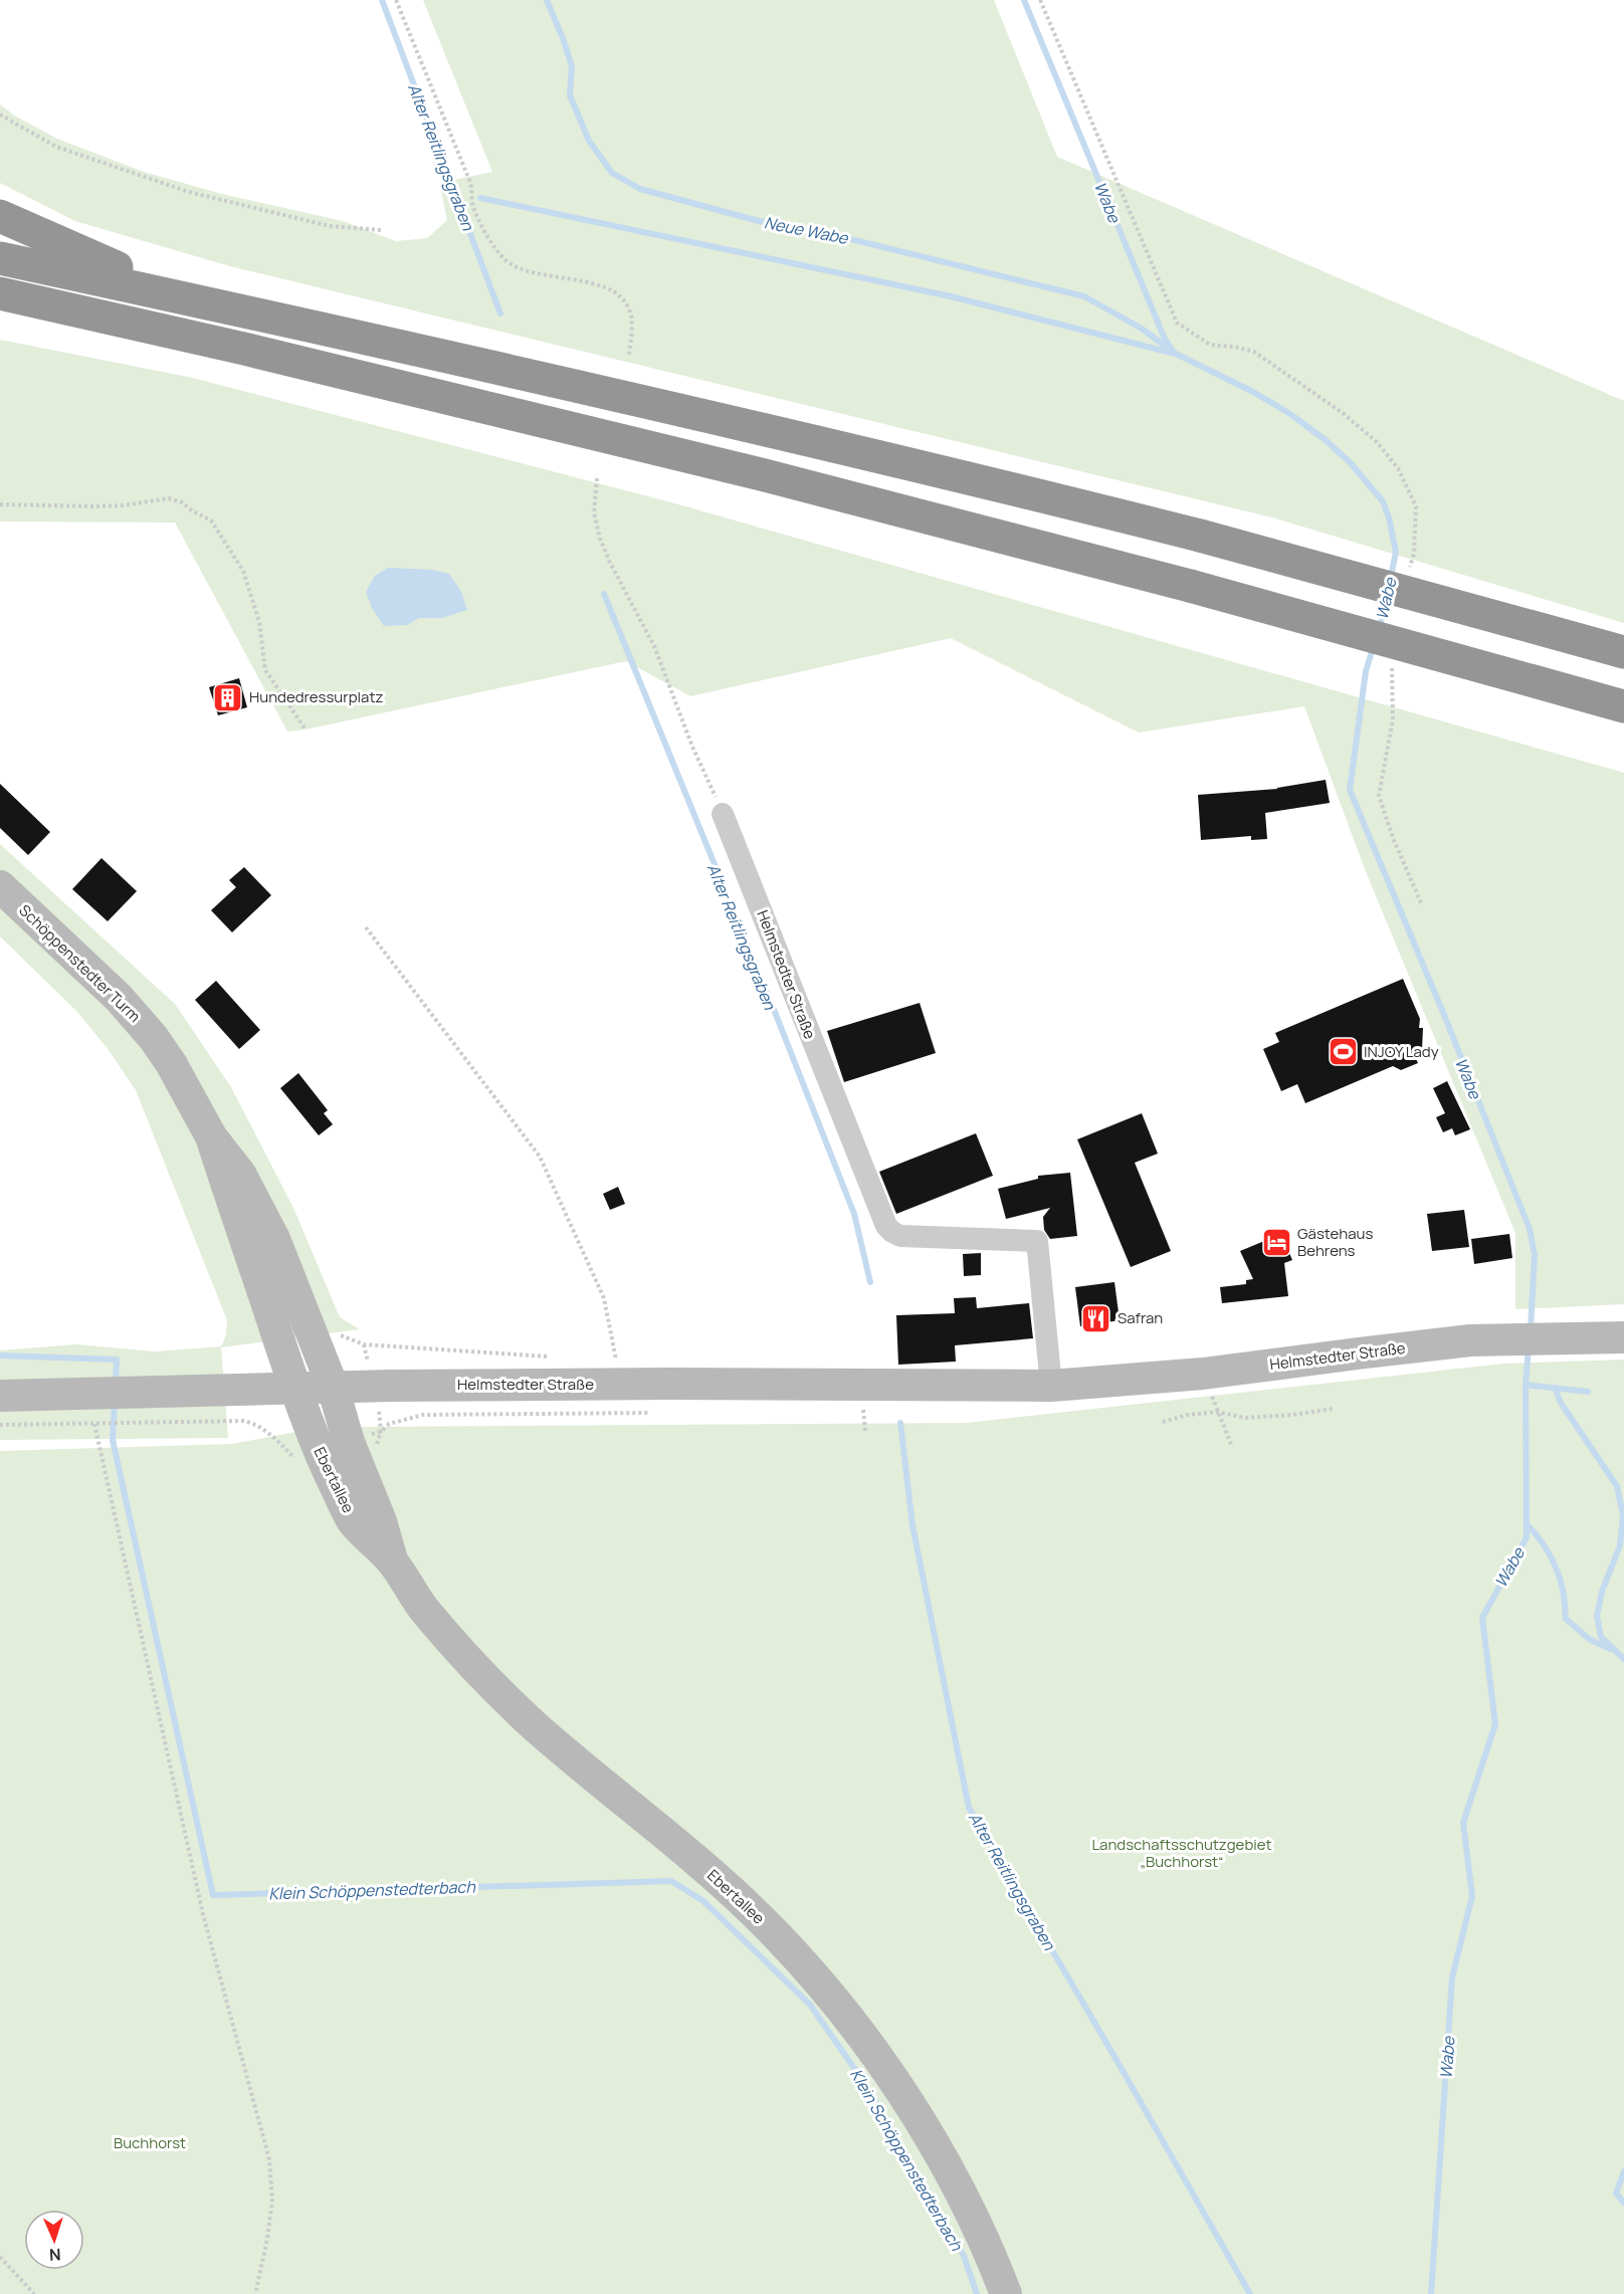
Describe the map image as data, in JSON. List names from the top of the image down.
{
  "streets": {
    "main road": ["Schöppenstedter Turm", "Helmstedter Straße", "Ebertallee"]
  },
  "crossings": [
    ["Schöppenstedter Turm", "Helmstedter Straße"],
    ["Schöppenstedter Turm", "Ebertallee"],
    ["Helmstedter Straße", "Ebertallee"]
  ],
  "water": [
    "Alter Reitlingsgraben",
    "Wabe",
    "Neue Wabe",
    "Klein Schöppenstedterbach"
  ],
  "parks": ["Landschaftsschutzgebiet „Buchhorst“", "Buchhorst"],
  "places": {
    "building": ["Hundedressurplatz"],
    "sports": ["INJOY Lady"],
    "hotel": ["Gästehaus Behrens"],
    "restaurant": ["Safran"]
  },
  "north": "bottom"
}
